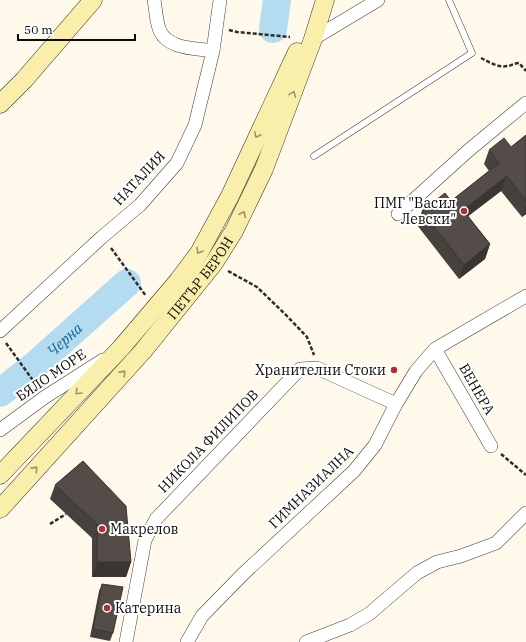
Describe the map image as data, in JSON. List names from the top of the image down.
{
  "streets": {
    "main road": ["ПЕТЪР БЕРОН"],
    "street": [
      "НАТАЛИЯ",
      "БЯЛО МОРЕ",
      "ВЕНЕРА",
      "НИКОЛА ФИЛИПОВ",
      "ГИМНАЗИАЛНА"
    ]
  },
  "crossings": [
    ["ПЕТЪР БЕРОН", "БЯЛО МОРЕ"],
    ["ВЕНЕРА", "ГИМНАЗИАЛНА"]
  ],
  "water": ["Черна"],
  "places": [
    "ПМГ \"Васил Левски\"",
    "Хранителни Стоки",
    "Макрелов",
    "Катерина"
  ],
  "scale_bar": "50 m"
}
